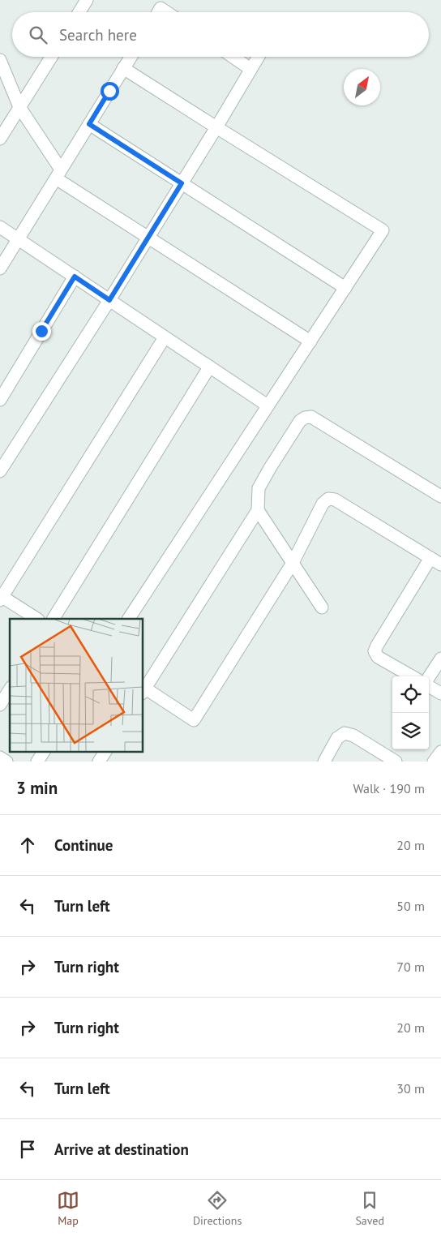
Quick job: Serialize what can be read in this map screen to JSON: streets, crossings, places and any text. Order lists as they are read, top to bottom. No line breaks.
{"north":"top right","page":{"search":"Search here","heading":["3 min","Walk · 190 m"],"list":[["Continue","20 m"],["Turn left","50 m"],["Turn right","70 m"],["Turn right","20 m"],["Turn left","30 m"],"Arrive at destination"],"nav":["Map","Directions","Saved"]}}
